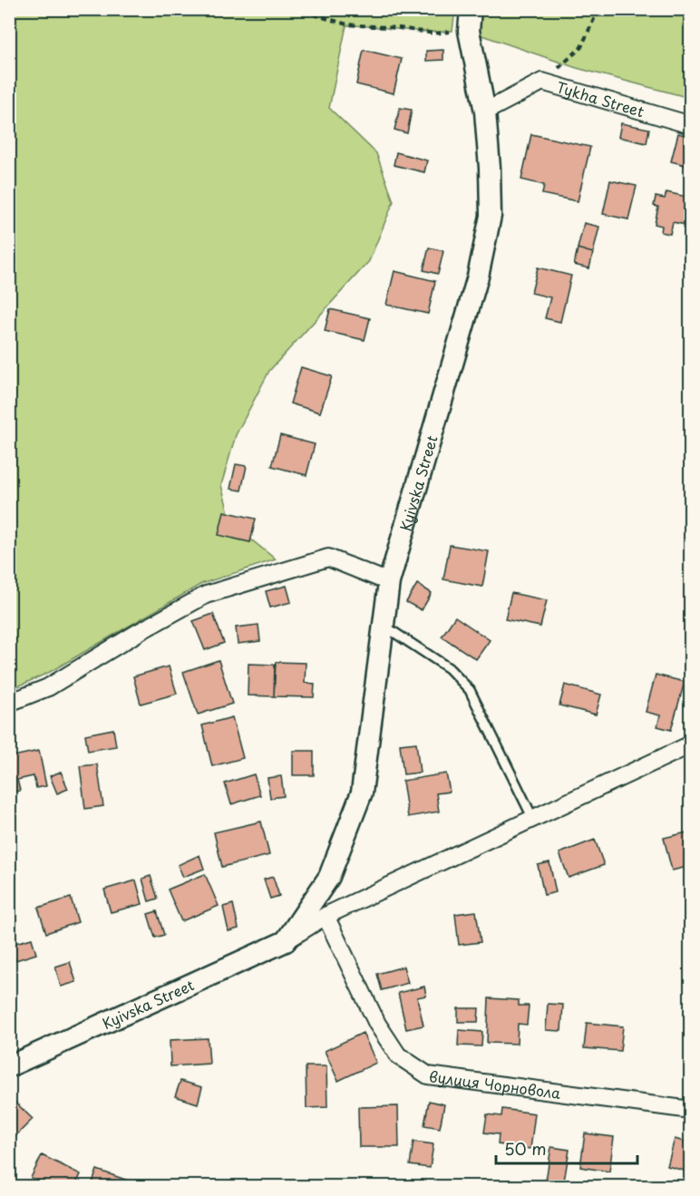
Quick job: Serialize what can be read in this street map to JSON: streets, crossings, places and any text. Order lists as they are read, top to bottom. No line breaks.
{"streets":{"street":["Tykha Street","Kyivska Street","вулиця Чорновола"]},"crossings":[["Tykha Street","Kyivska Street"],["Kyivska Street","вулиця Чорновола"]],"scale_bar":"50 m"}
